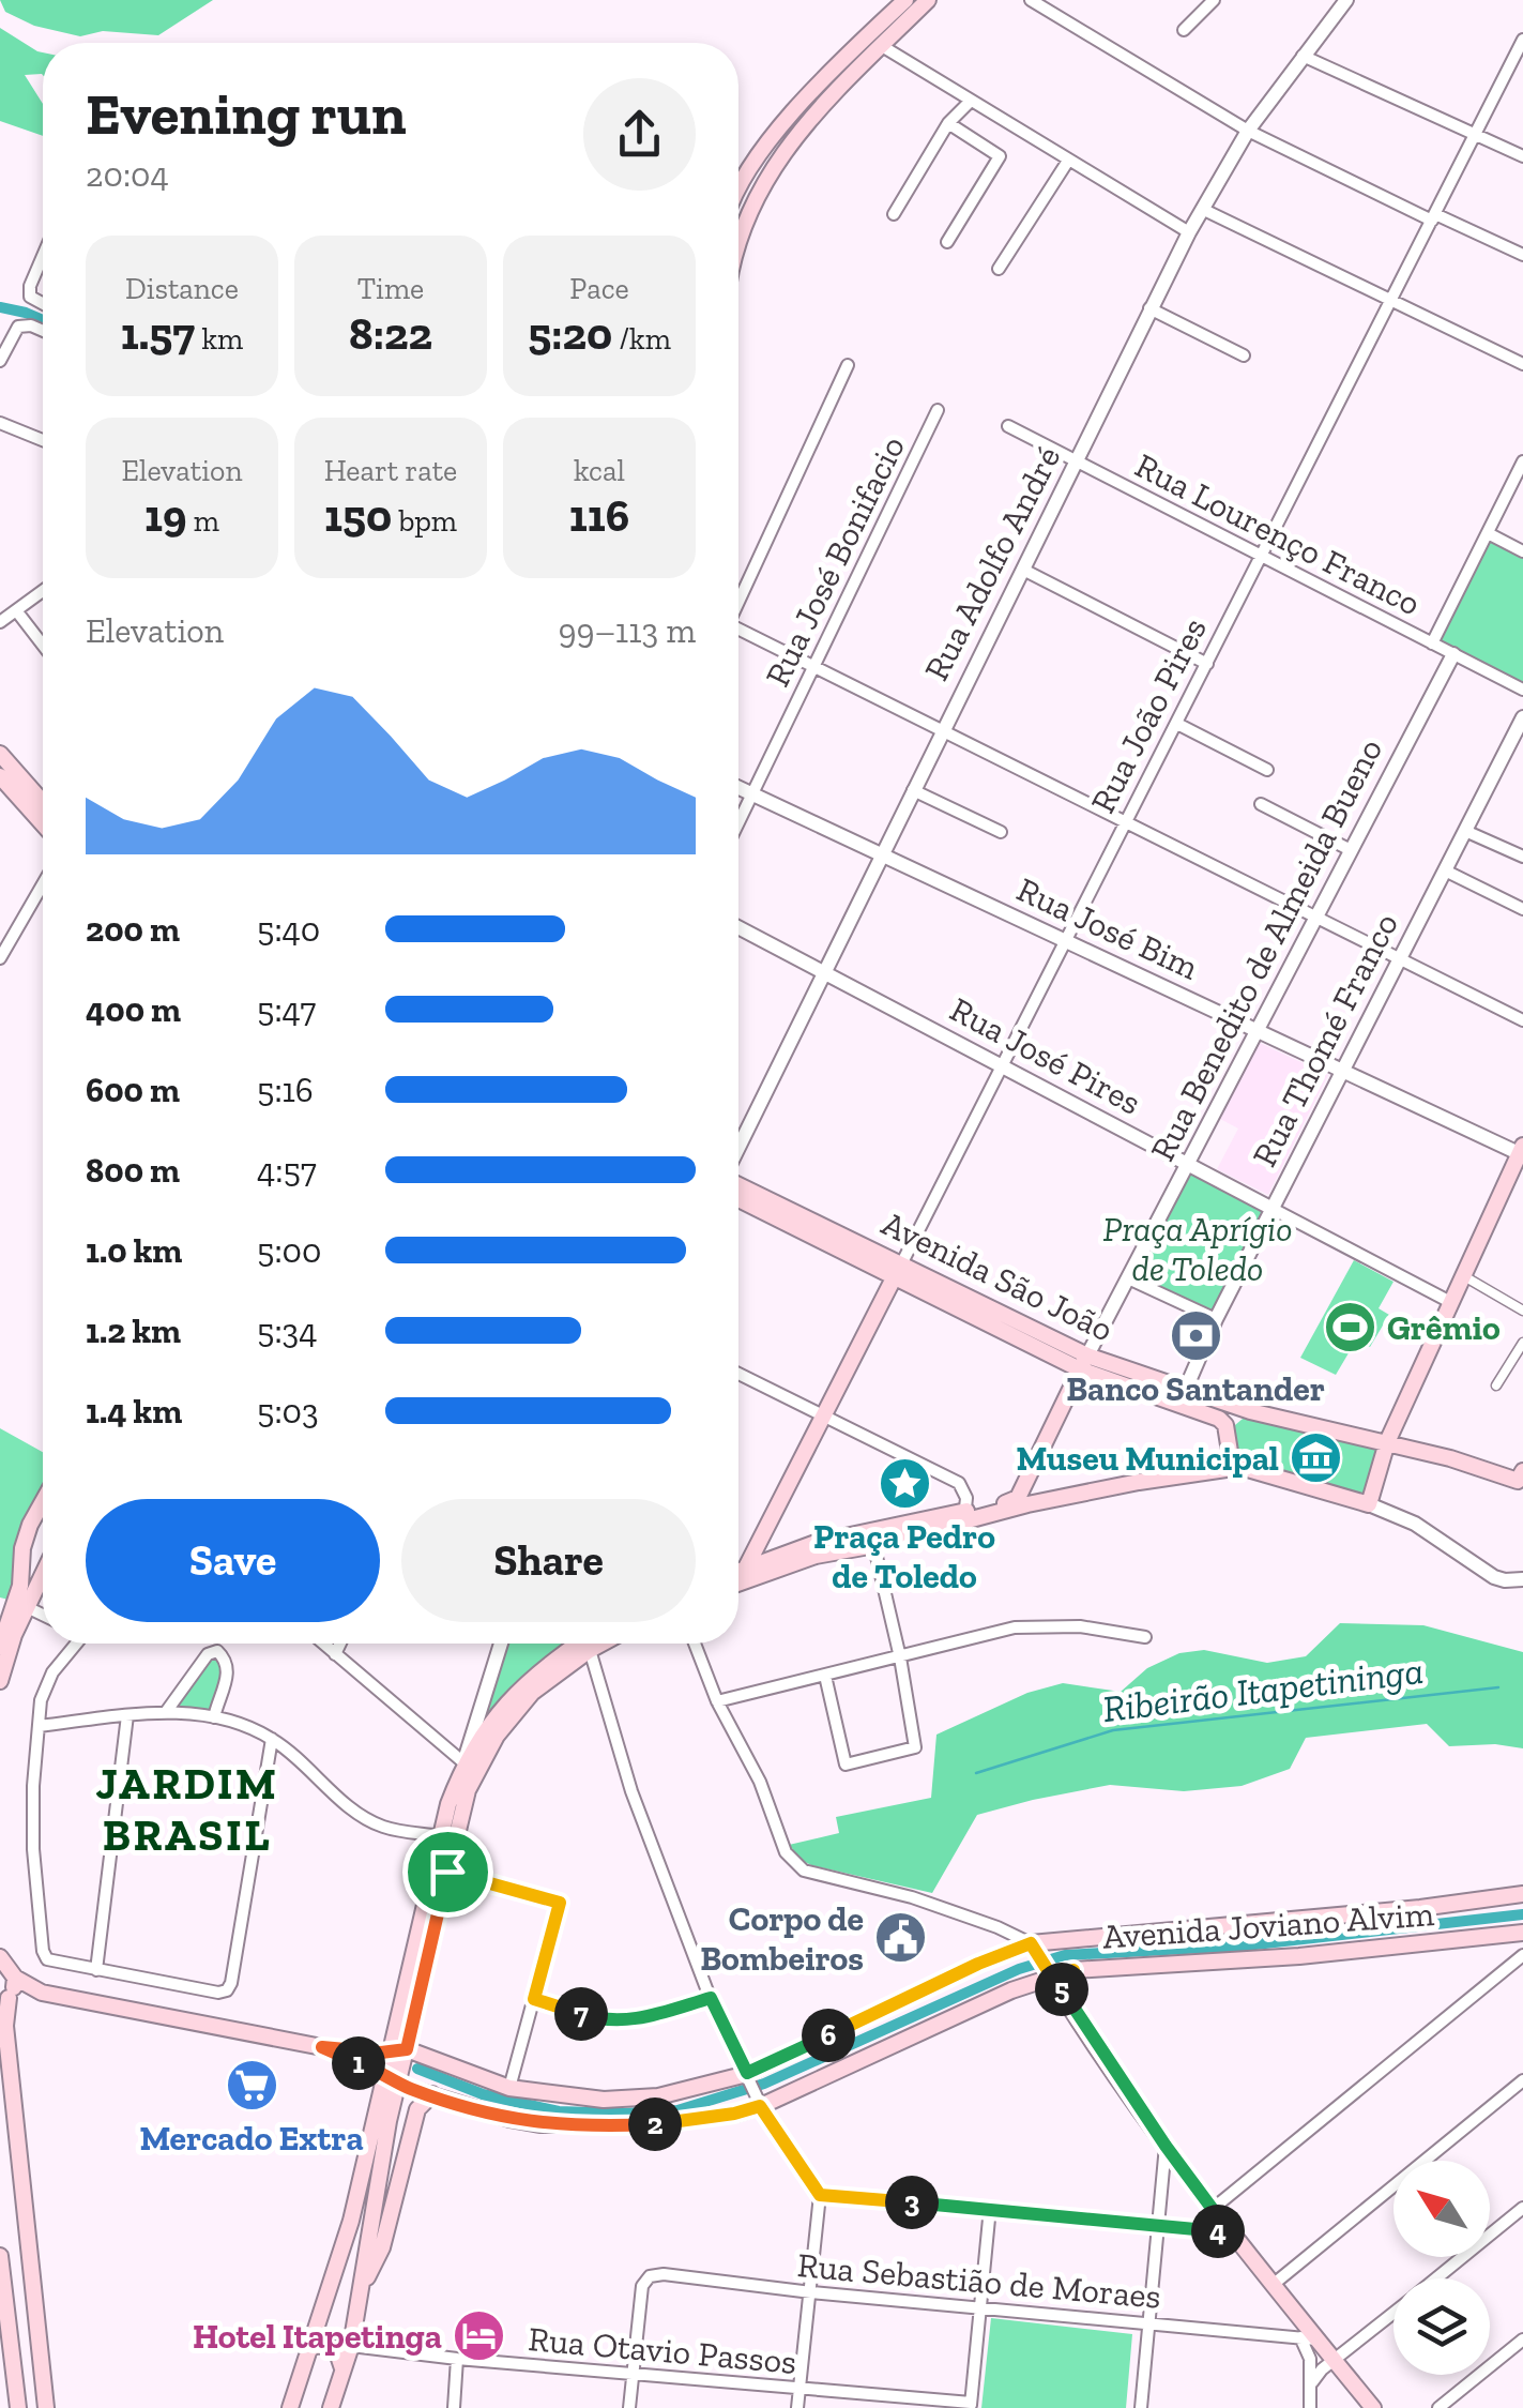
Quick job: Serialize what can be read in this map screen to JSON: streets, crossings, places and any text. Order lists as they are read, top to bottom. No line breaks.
{"streets":{"main road":["Rua João Pires","Rua Benedito de Almeida Bueno","Avenida São João","Avenida Joviano Alvim"],"street":["Rua Lourenço Franco","Rua José Bonifacio","Rua Adolfo André","Rua José Bim","Rua Thomé Franco","Rua José Pires","Rua Sebastião de Moraes","Rua Otavio Passos"]},"crossings":[["Rua Lourenço Franco","Rua Adolfo André"],["Rua Lourenço Franco","Rua João Pires"],["Rua Lourenço Franco","Rua Benedito de Almeida Bueno"],["Rua José Bonifacio","Rua José Bim"],["Rua Adolfo André","Rua José Bim"],["Rua Adolfo André","Rua José Pires"],["Rua João Pires","Rua José Bim"],["Rua João Pires","Rua José Pires"],["Rua João Pires","Avenida São João"],["Rua José Bim","Rua Benedito de Almeida Bueno"],["Rua José Bim","Rua Thomé Franco"],["Rua Benedito de Almeida Bueno","Rua José Pires"],["Rua Benedito de Almeida Bueno","Avenida São João"],["Rua Thomé Franco","Rua José Pires"],["Rua Thomé Franco","Avenida São João"],["Rua Sebastião de Moraes","Rua Otavio Passos"]],"districts":["JARDIM BRASIL"],"water":["Ribeirão Itapetininga"],"parks":["Praça Aprígio de Toledo"],"places":{"sports":["Grêmio"],"bank":["Banco Santander"],"museum":["Museu Municipal"],"place":["Praça Pedro de Toledo"],"public building":["Corpo de Bombeiros"],"supermarket":["Mercado Extra"],"hotel":["Hotel Itapetinga"]},"north":"top left","page":{"heading":["Evening run","20:04"],"stats":[["Distance","1.57 km"],["Time","8:22"],["Pace","5:20 /km"],["Elevation","19 m"],["Heart rate","150 bpm"],["kcal","116"]],"chart":["Elevation","99–113 m"],"list":[{"name":"200 m","note":"5:40"},{"name":"400 m","note":"5:47"},{"name":"600 m","note":"5:16"},{"name":"800 m","note":"4:57"},{"name":"1.0 km","note":"5:00"},{"name":"1.2 km","note":"5:34"},{"name":"1.4 km","note":"5:03"}],"buttons":["Save","Share"],"pins":["5","7","6","1","2","3","4"]}}
